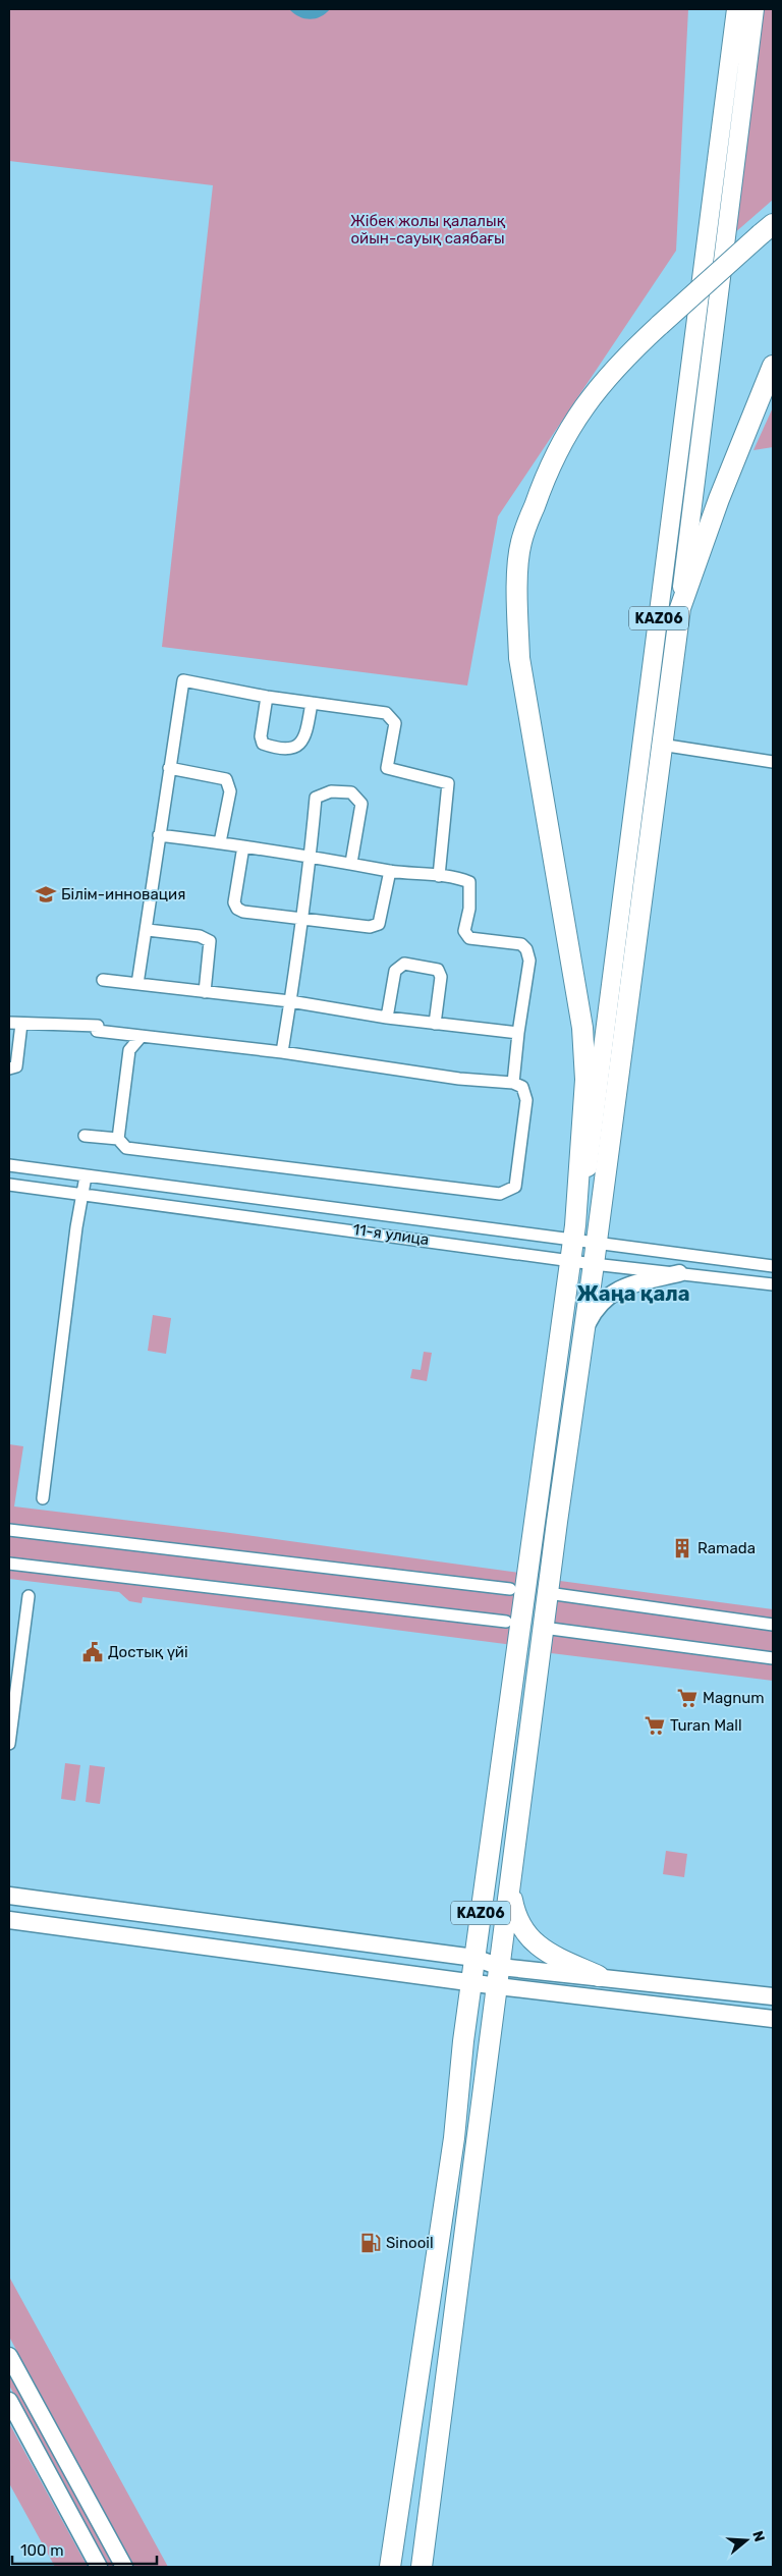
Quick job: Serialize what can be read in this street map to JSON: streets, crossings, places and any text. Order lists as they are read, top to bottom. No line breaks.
{"streets":{"highway":["KАZ06"],"street":["11-я улица"]},"crossings":[["KАZ06","11-я улица"]],"districts":["Жаңа қала"],"parks":["Жібек жолы қалалық ойын-сауық саябағы"],"places":{"school or university":["Білім-инновация"],"building":["Ramada"],"public building":["Достық үйі"],"supermarket":["Magnum","Turan Mall"],"fuel station":["Sinooil"]},"scale_bar":"100 m","north":"right"}
